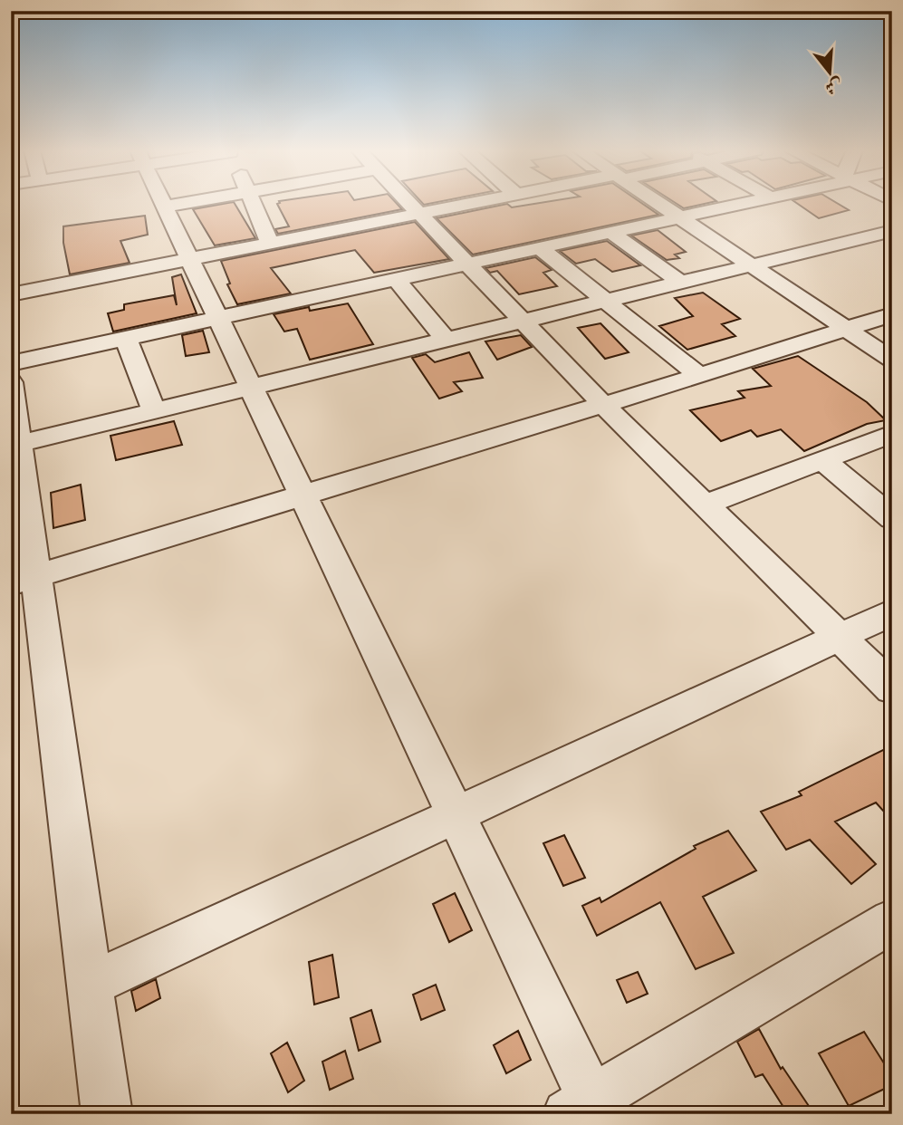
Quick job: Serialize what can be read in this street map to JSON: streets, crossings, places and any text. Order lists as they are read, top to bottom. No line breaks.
{"north":"bottom"}
